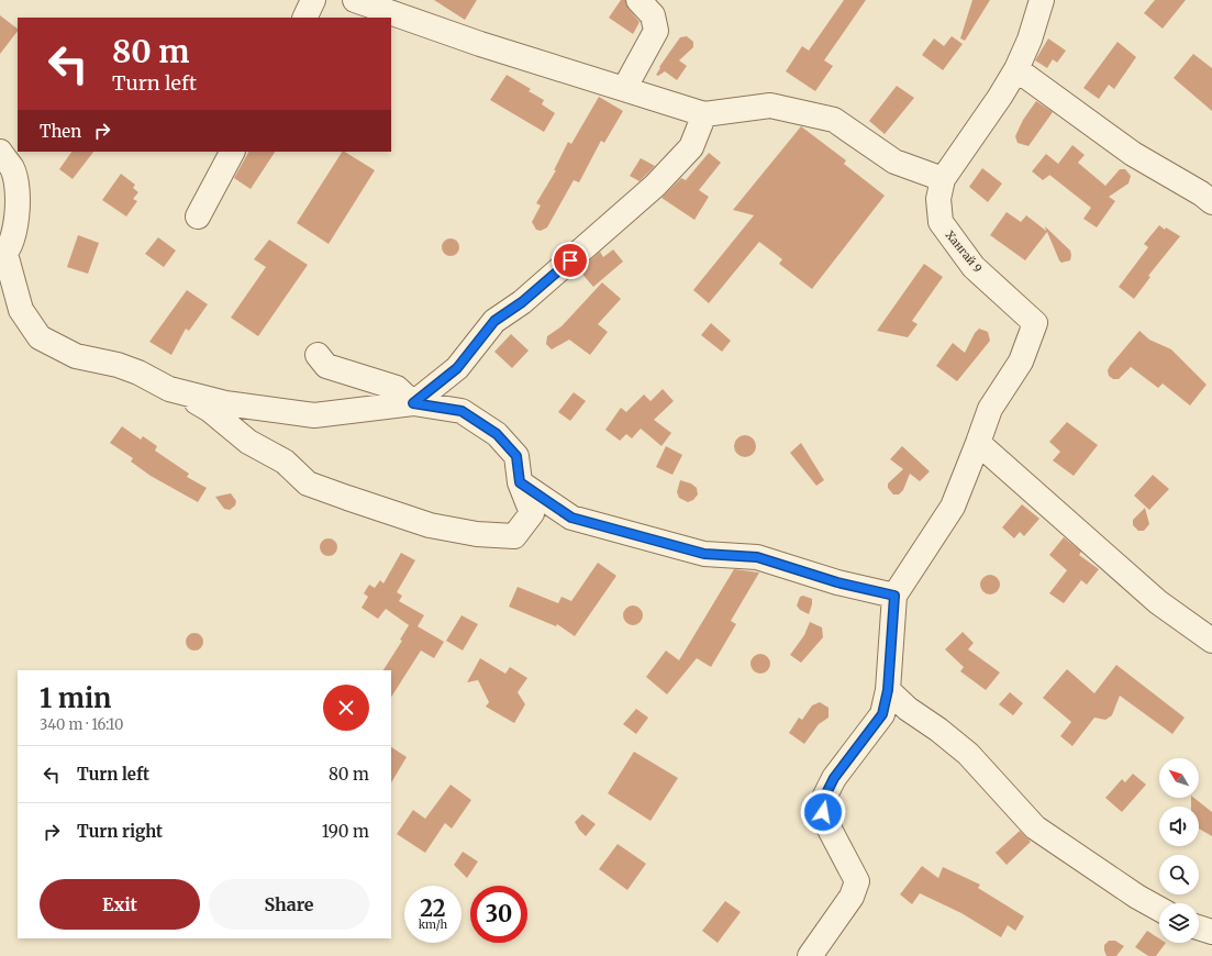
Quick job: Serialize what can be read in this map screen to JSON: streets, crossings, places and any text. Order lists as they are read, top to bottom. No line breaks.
{"streets":{"street":["Хангай 9"]},"north":"top left","page":{"turn":["80 m","Turn left"],"then":"Then","heading":["1 min","340 m · 16:10"],"list":[{"name":"Turn left","value":"80 m"},{"name":"Turn right","value":"190 m"}],"buttons":["Exit","Share"],"speed":"22 km/h","limit":"30"}}
